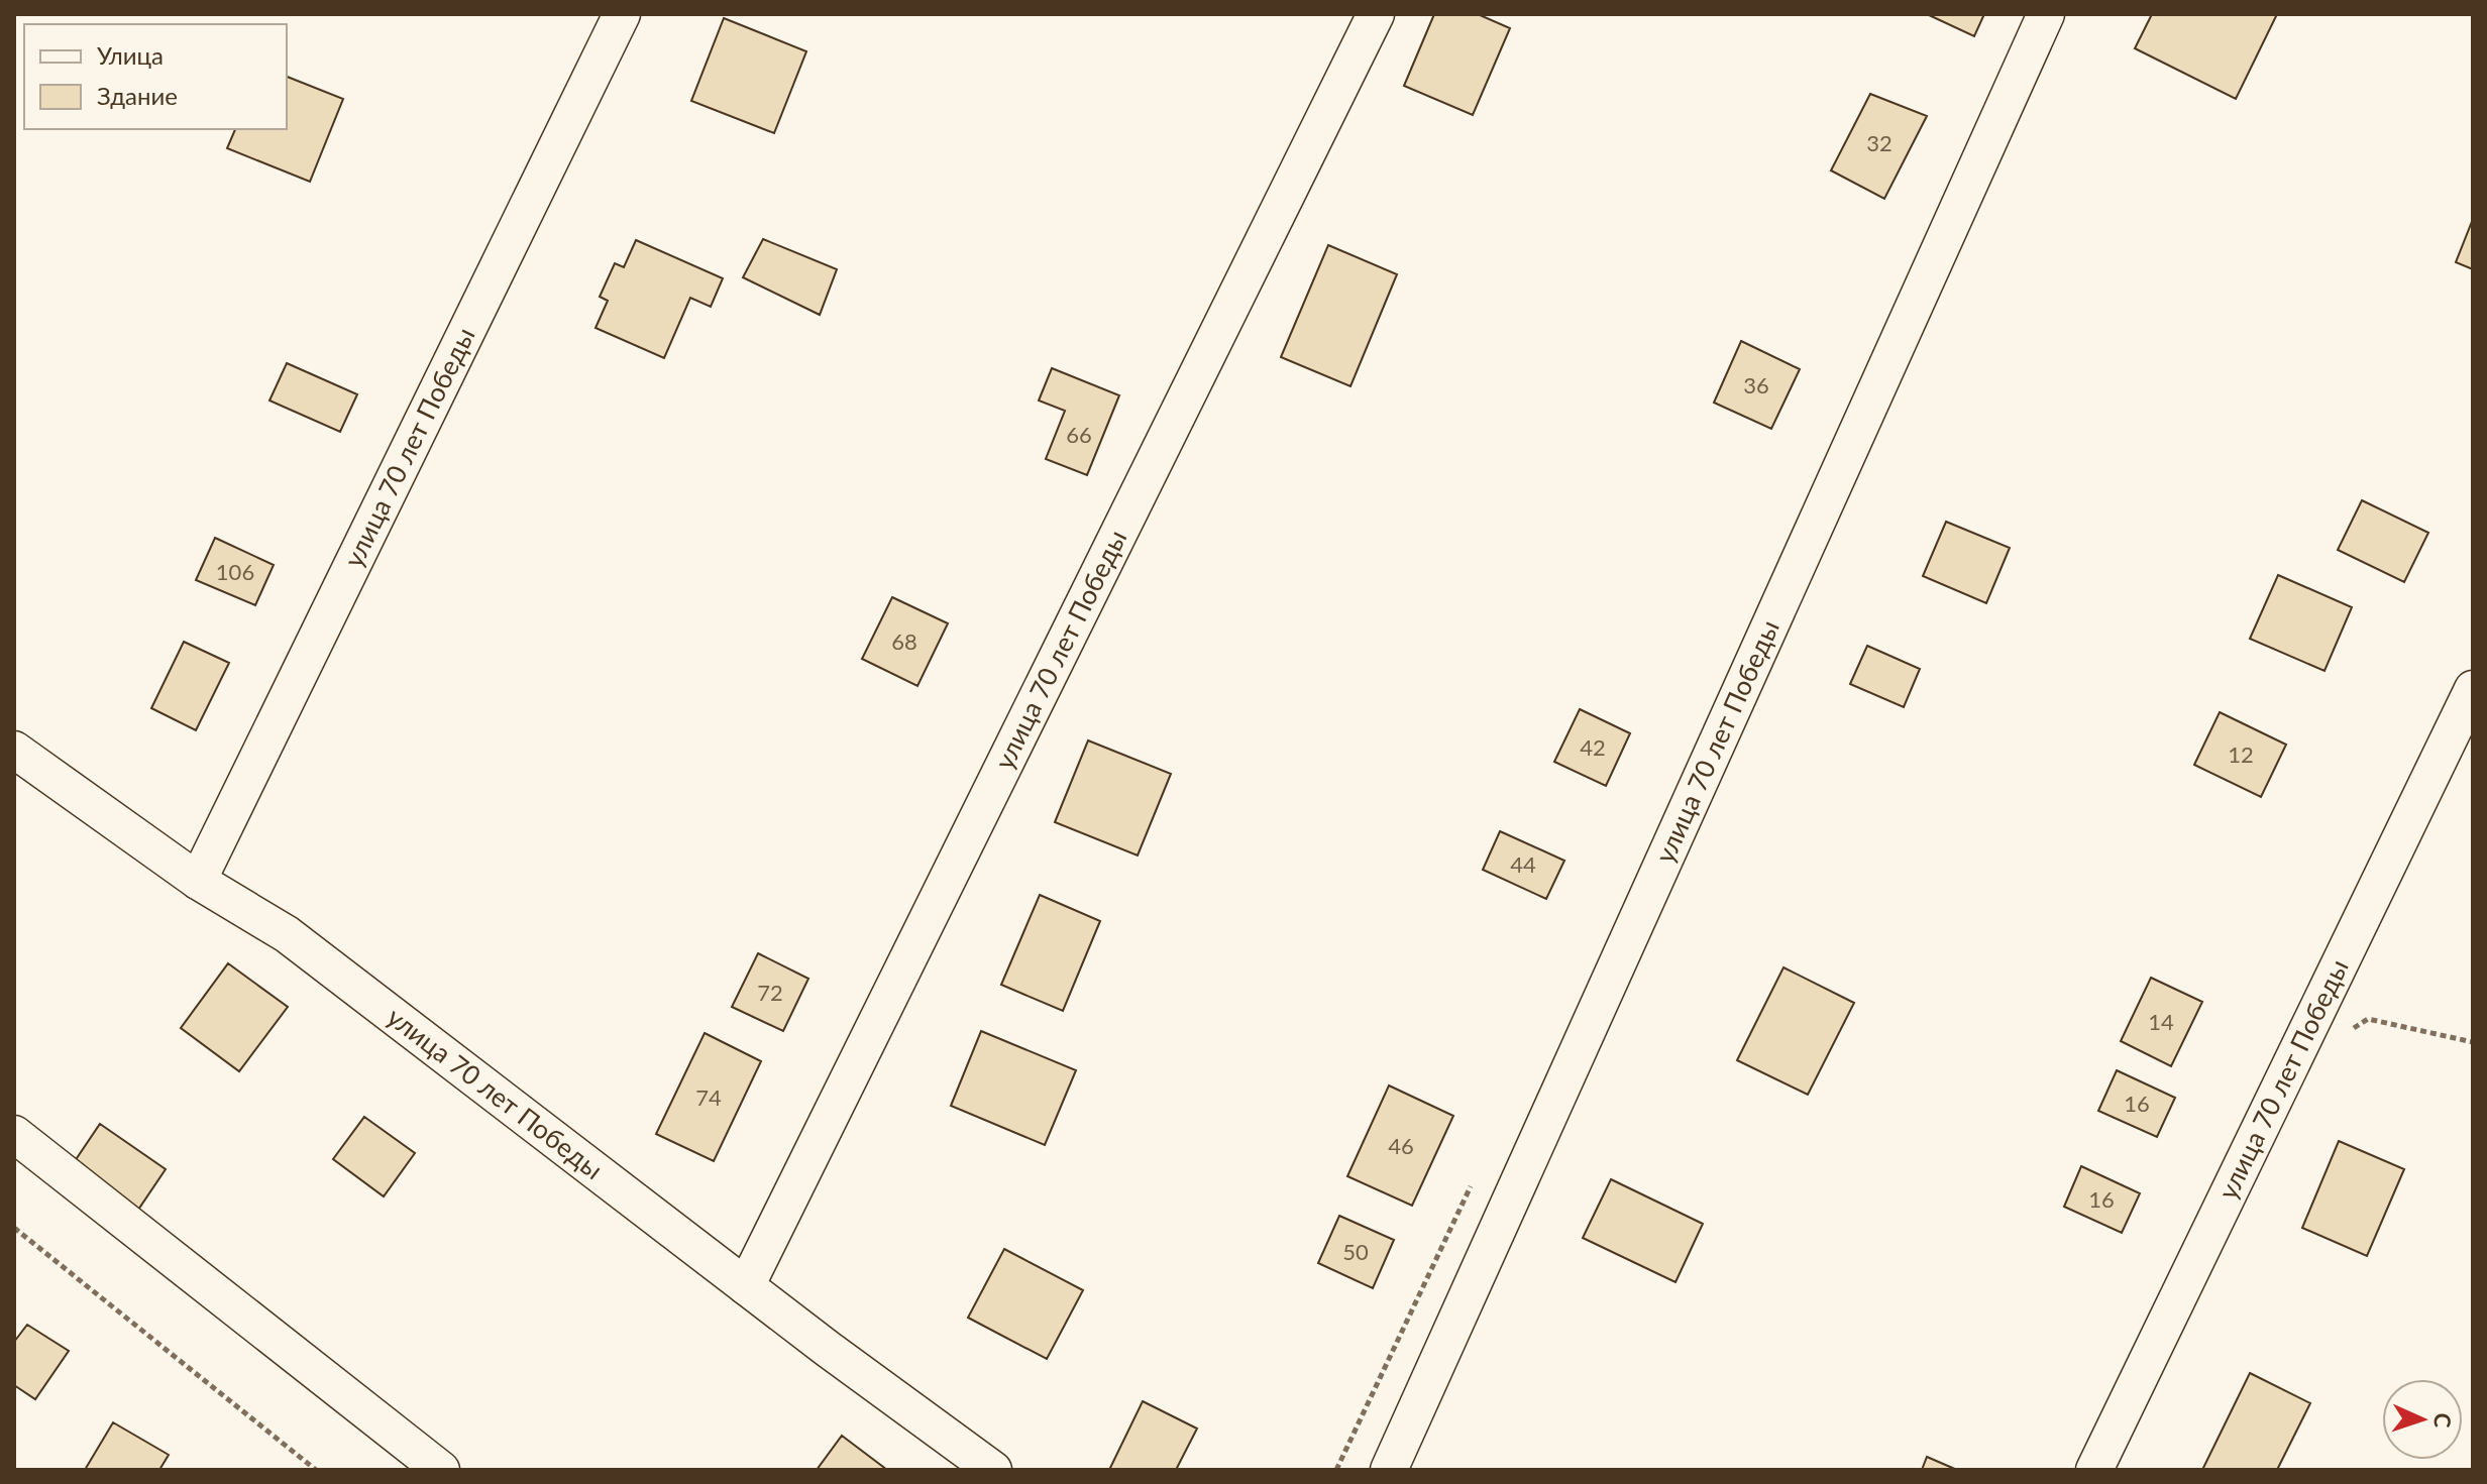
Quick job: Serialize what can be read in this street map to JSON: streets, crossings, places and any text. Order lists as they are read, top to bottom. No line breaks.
{"streets":{"street":["улица 70 лет Победы"]},"house_numbers":["32","36","66","106","68","42","12","44","72","14","74","16","46","16","50"],"legend":["Улица","Здание"],"north":"right"}
